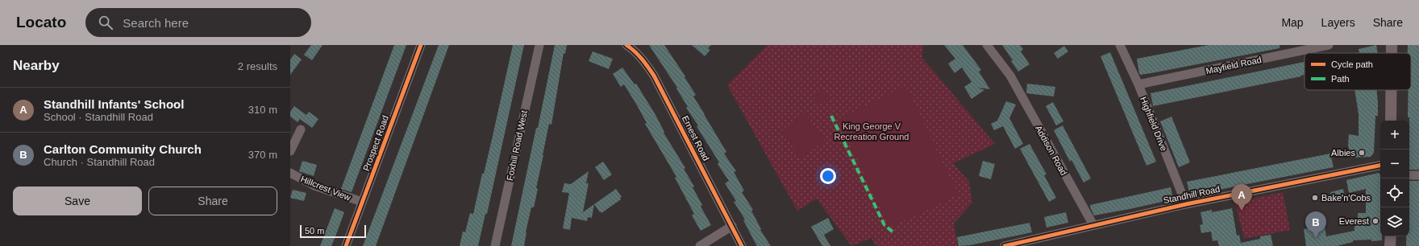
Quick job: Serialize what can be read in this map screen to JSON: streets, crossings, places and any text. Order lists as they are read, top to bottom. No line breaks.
{"streets":{"street":["Mayfield Road","Highfield Drive","Ernest Road","Prospect Road","Foxhill Road West","Addison Road","Hillcrest View","Standhill Road"]},"crossings":[["Mayfield Road","Highfield Drive"],["Highfield Drive","Standhill Road"],["Prospect Road","Hillcrest View"],["Addison Road","Standhill Road"]],"parks":["King George V Recreation Ground"],"places":["Albies","Bake'n'Cobs","Everest"],"legend":["Cycle path","Path"],"scale_bar":"50 m","page":{"header":"Locato","search":"Search here","nav":["Map","Layers","Share"],"heading":["Nearby","2 results"],"list":[{"mark":"A","name":"Standhill Infants' School","note":"School · Standhill Road","value":"310 m"},{"mark":"B","name":"Carlton Community Church","note":"Church · Standhill Road","value":"370 m"}],"map_buttons":["+","−"],"buttons":["Save","Share"],"pins":["A","B"],"scale":"50 m"}}
